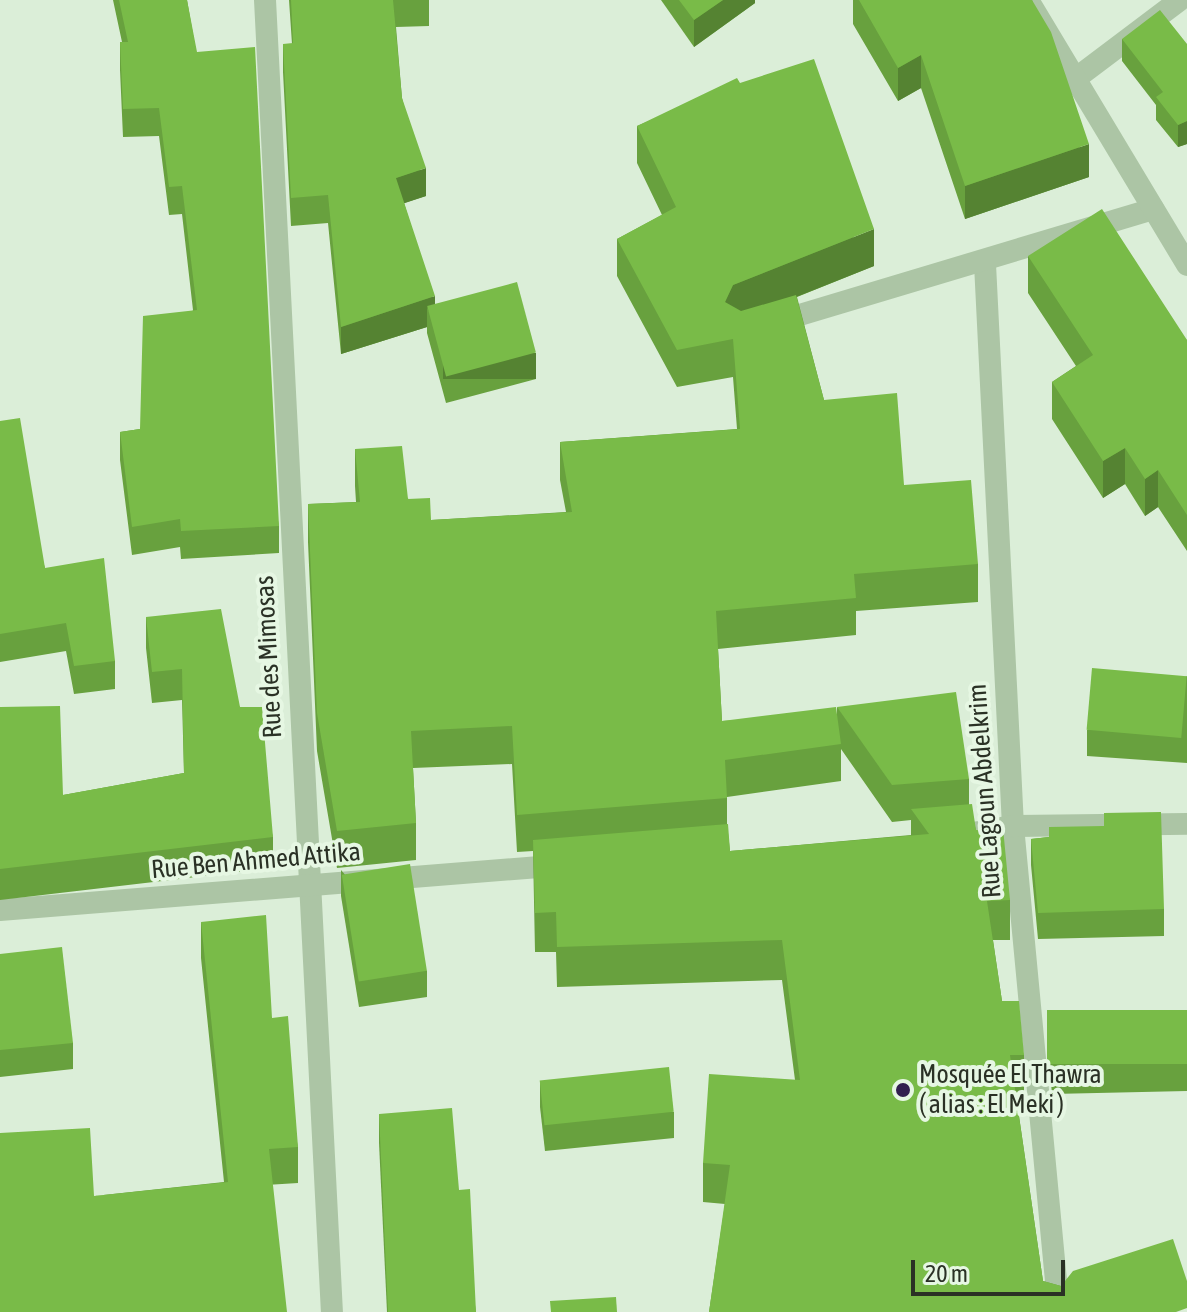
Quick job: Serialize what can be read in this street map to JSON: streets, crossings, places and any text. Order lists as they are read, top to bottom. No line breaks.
{"streets":{"street":["Rue des Mimosas","Rue Lagoun Abdelkrim","Rue Ben Ahmed Attika"]},"crossings":[["Rue des Mimosas","Rue Ben Ahmed Attika"]],"places":["Mosquée El Thawra ( alias : El Meki )"],"scale_bar":"20 m"}
